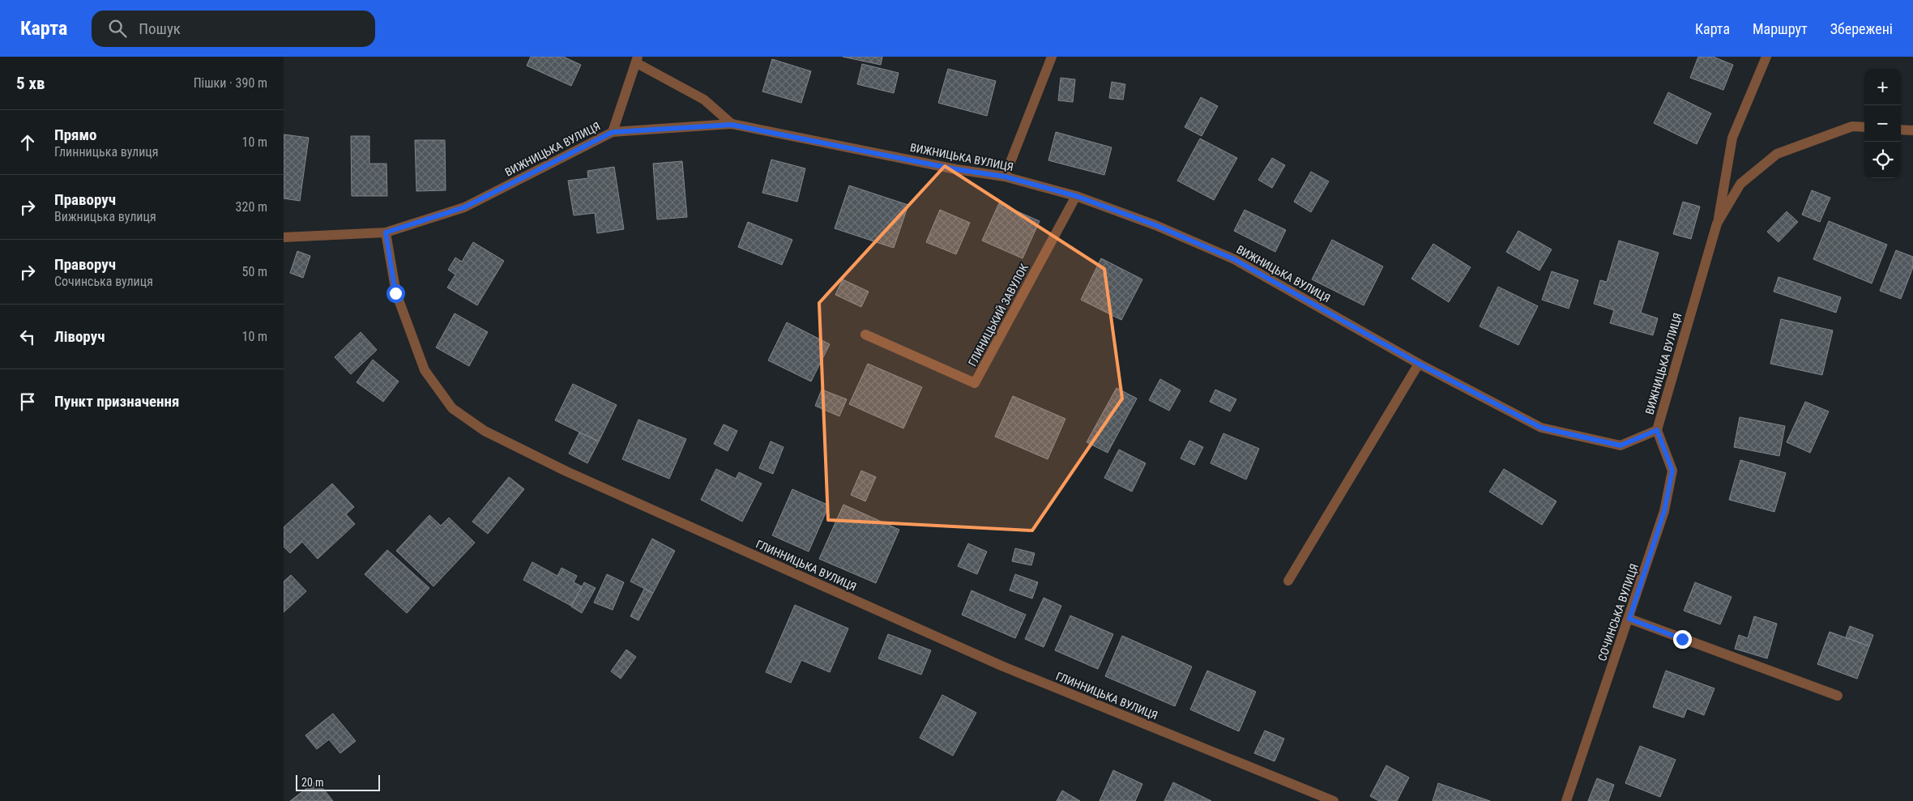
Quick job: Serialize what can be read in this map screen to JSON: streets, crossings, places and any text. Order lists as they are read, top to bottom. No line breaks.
{"streets":{"street":["ВИЖНИЦЬКА ВУЛИЦЯ","ГЛИНИЦЬКИЙ ЗАВУЛОК","ГЛИННИЦЬКА ВУЛИЦЯ","СОЧИНСЬКА ВУЛИЦЯ"]},"crossings":[["ВИЖНИЦЬКА ВУЛИЦЯ","ГЛИНИЦЬКИЙ ЗАВУЛОК"],["ВИЖНИЦЬКА ВУЛИЦЯ","ГЛИННИЦЬКА ВУЛИЦЯ"],["ВИЖНИЦЬКА ВУЛИЦЯ","СОЧИНСЬКА ВУЛИЦЯ"]],"scale_bar":"20 m","page":{"header":"Карта","search":"Пошук","nav":["Карта","Маршрут","Збережені"],"heading":["5 хв","Пішки · 390 m"],"map_buttons":["+","−"],"list":[["Прямо","Глинницька вулиця","10 m"],["Праворуч","Вижницька вулиця","320 m"],["Праворуч","Сочинська вулиця","50 m"],["Ліворуч","10 m"],"Пункт призначення"],"scale":"20 m"}}
